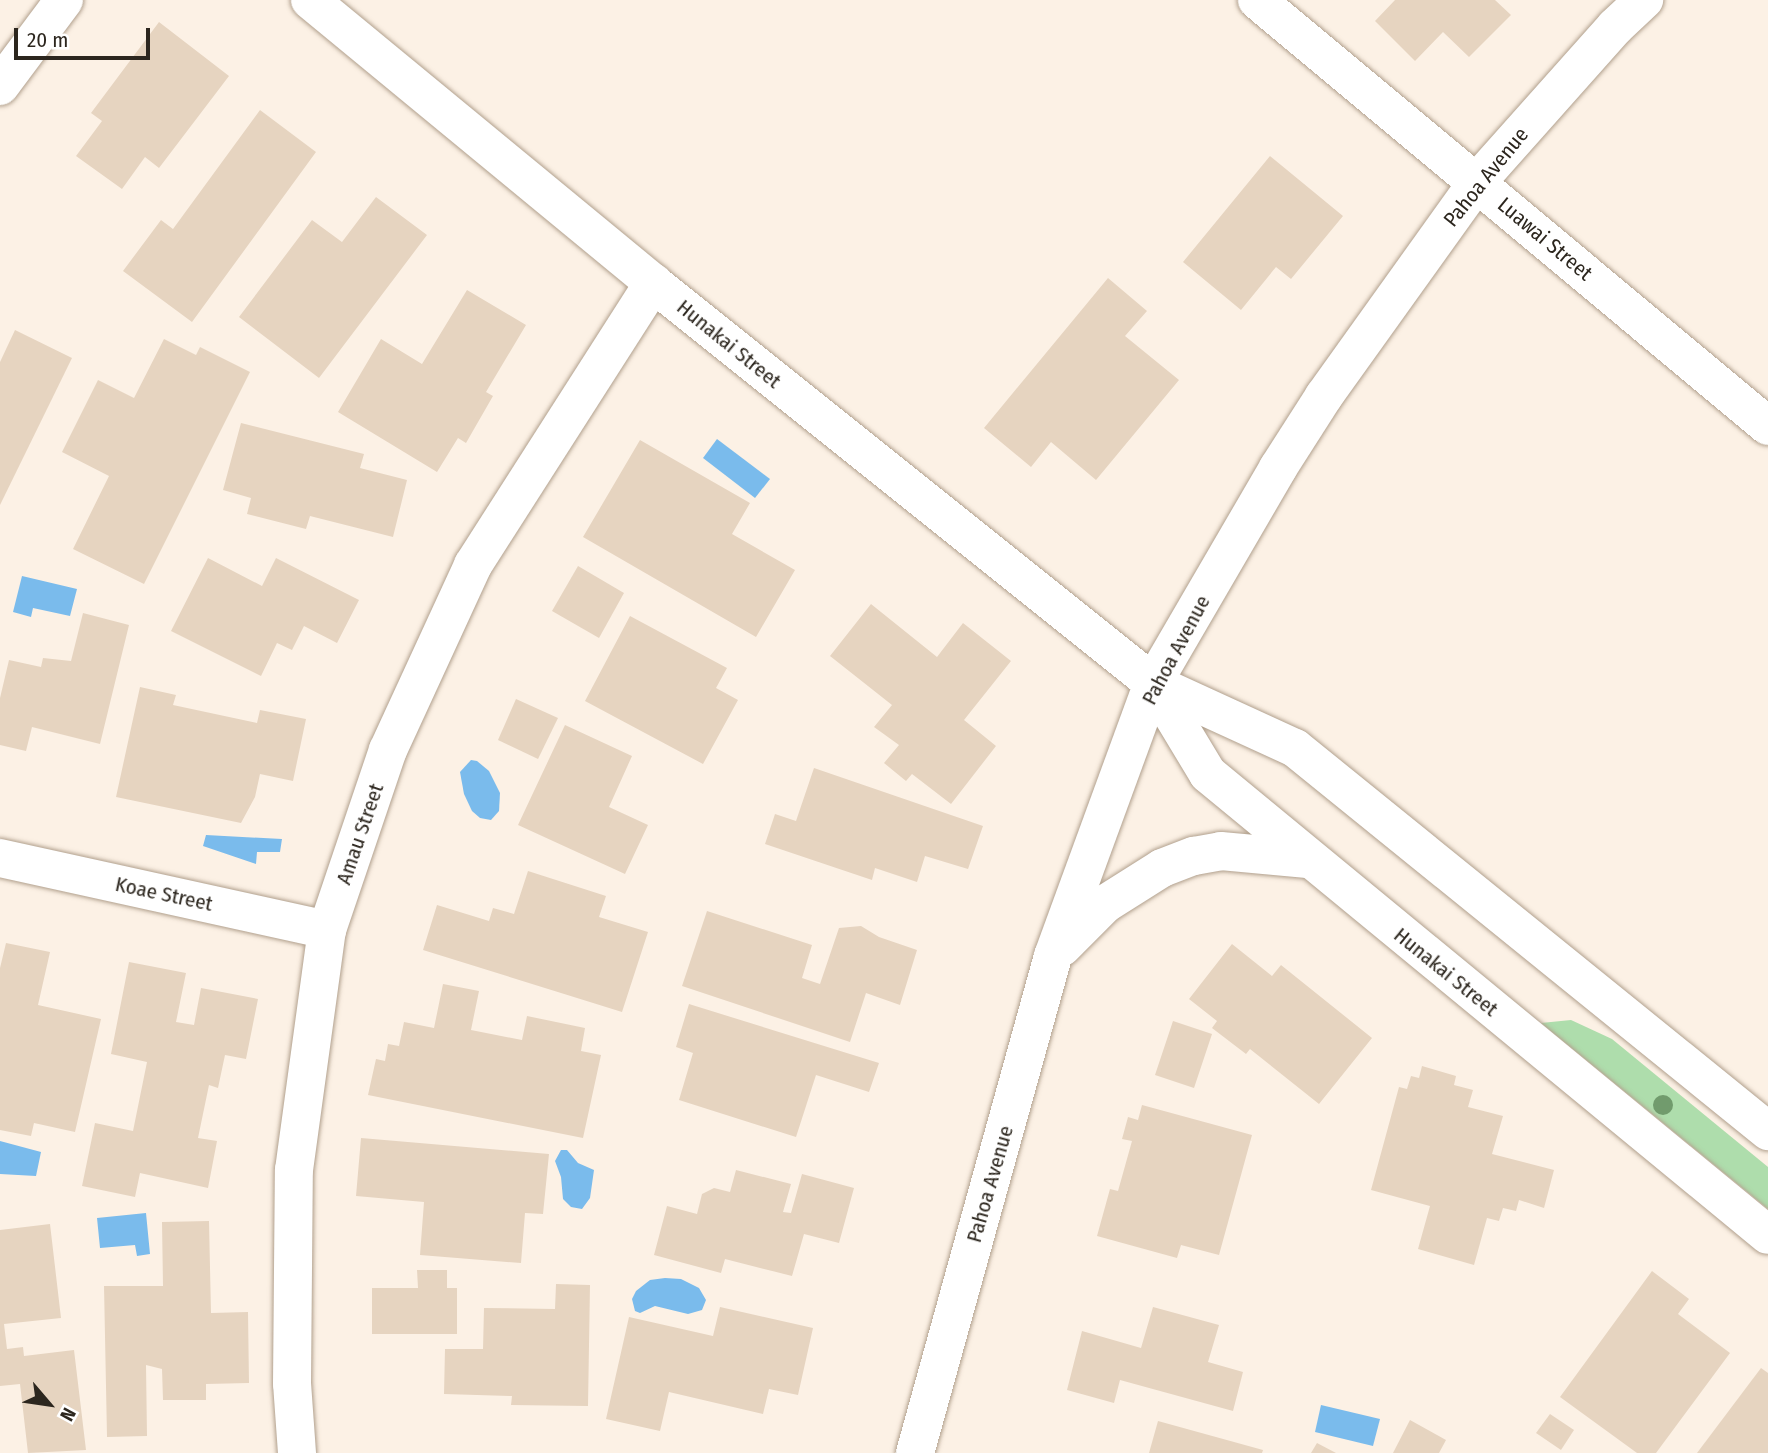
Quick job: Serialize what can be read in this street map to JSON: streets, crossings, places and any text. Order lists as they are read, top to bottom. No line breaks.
{"streets":{"street":["Pahoa Avenue","Luawai Street","Hunakai Street","Amau Street","Koae Street"]},"crossings":[["Pahoa Avenue","Luawai Street"],["Pahoa Avenue","Hunakai Street"],["Hunakai Street","Amau Street"],["Amau Street","Koae Street"]],"scale_bar":"20 m","north":"bottom right"}
